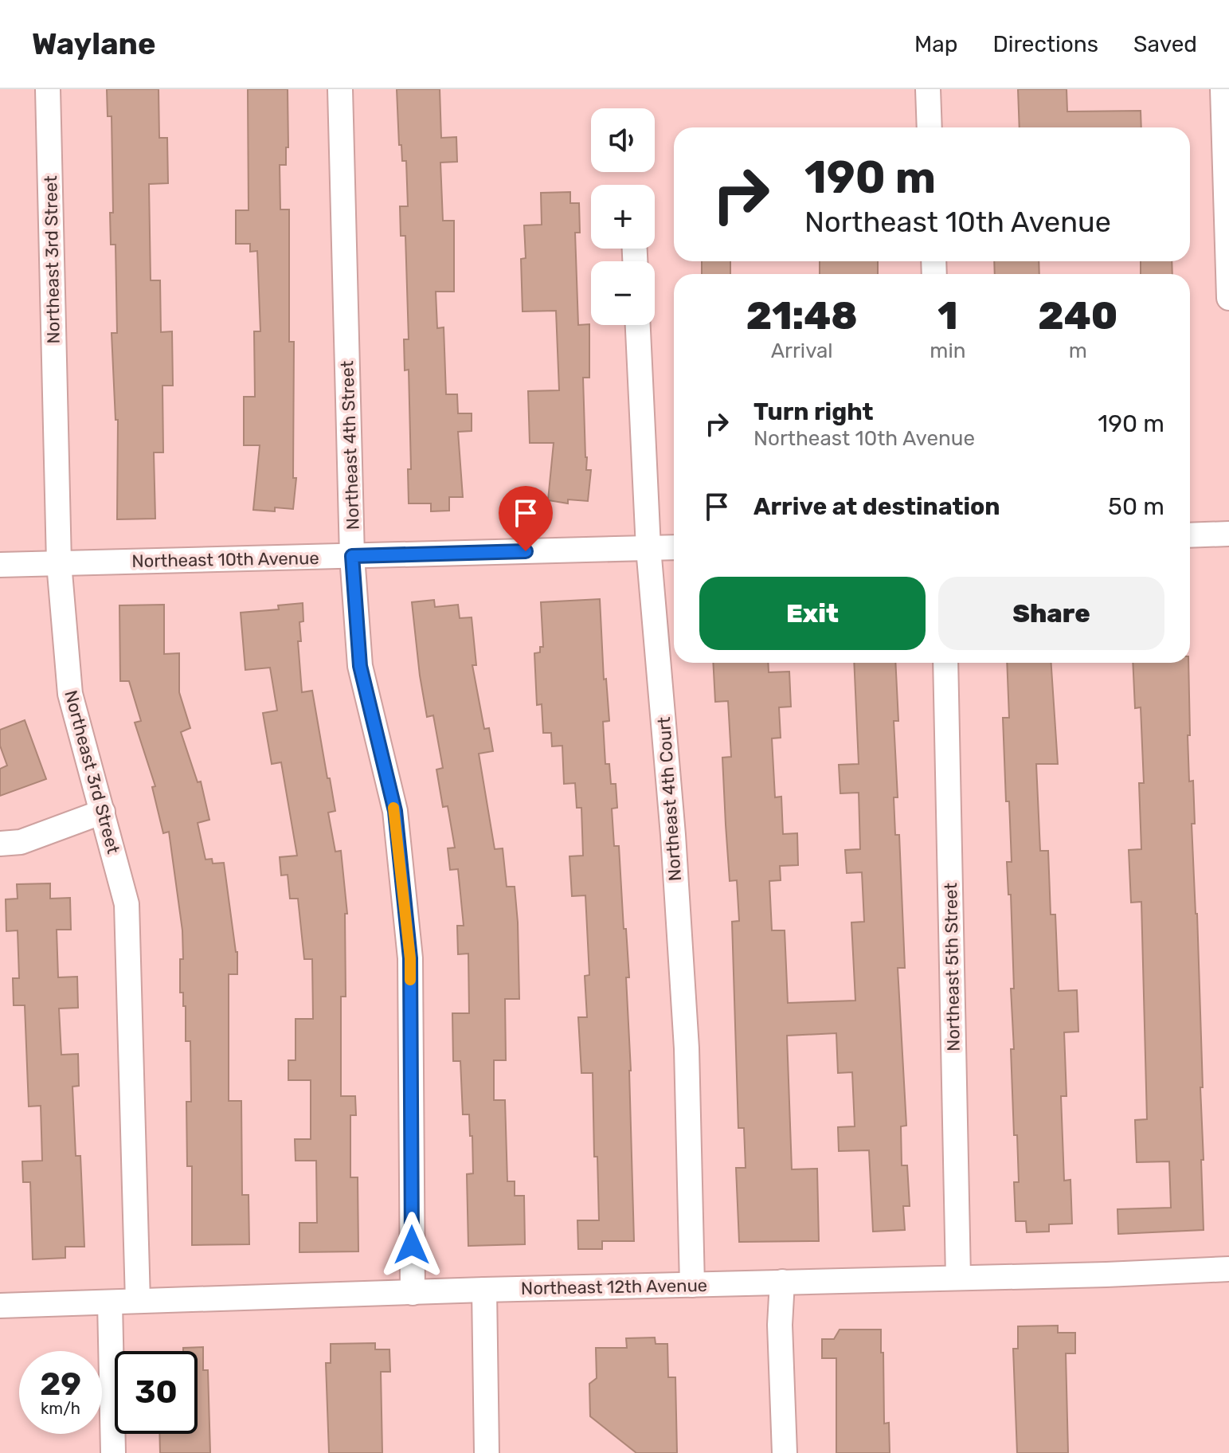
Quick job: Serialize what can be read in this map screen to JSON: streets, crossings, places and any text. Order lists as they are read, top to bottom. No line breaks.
{"streets":{"street":["Northeast 3rd Street","Northeast 4th Street","Northeast 10th Avenue","Northeast 4th Court","Northeast 5th Street","Northeast 12th Avenue"]},"crossings":[["Northeast 3rd Street","Northeast 10th Avenue"],["Northeast 3rd Street","Northeast 12th Avenue"],["Northeast 4th Street","Northeast 10th Avenue"],["Northeast 4th Street","Northeast 12th Avenue"],["Northeast 10th Avenue","Northeast 4th Court"],["Northeast 4th Court","Northeast 12th Avenue"],["Northeast 5th Street","Northeast 12th Avenue"]],"page":{"header":"Waylane","nav":["Map","Directions","Saved"],"map_buttons":["+","−"],"turn":["190 m","Northeast 10th Avenue"],"eta":["21:48","Arrival","1","min","240","m"],"list":[{"name":"Turn right","note":"Northeast 10th Avenue","value":"190 m"},{"name":"Arrive at destination","value":"50 m"}],"buttons":["Exit","Share"],"speed":"29 km/h","limit":"30"}}
